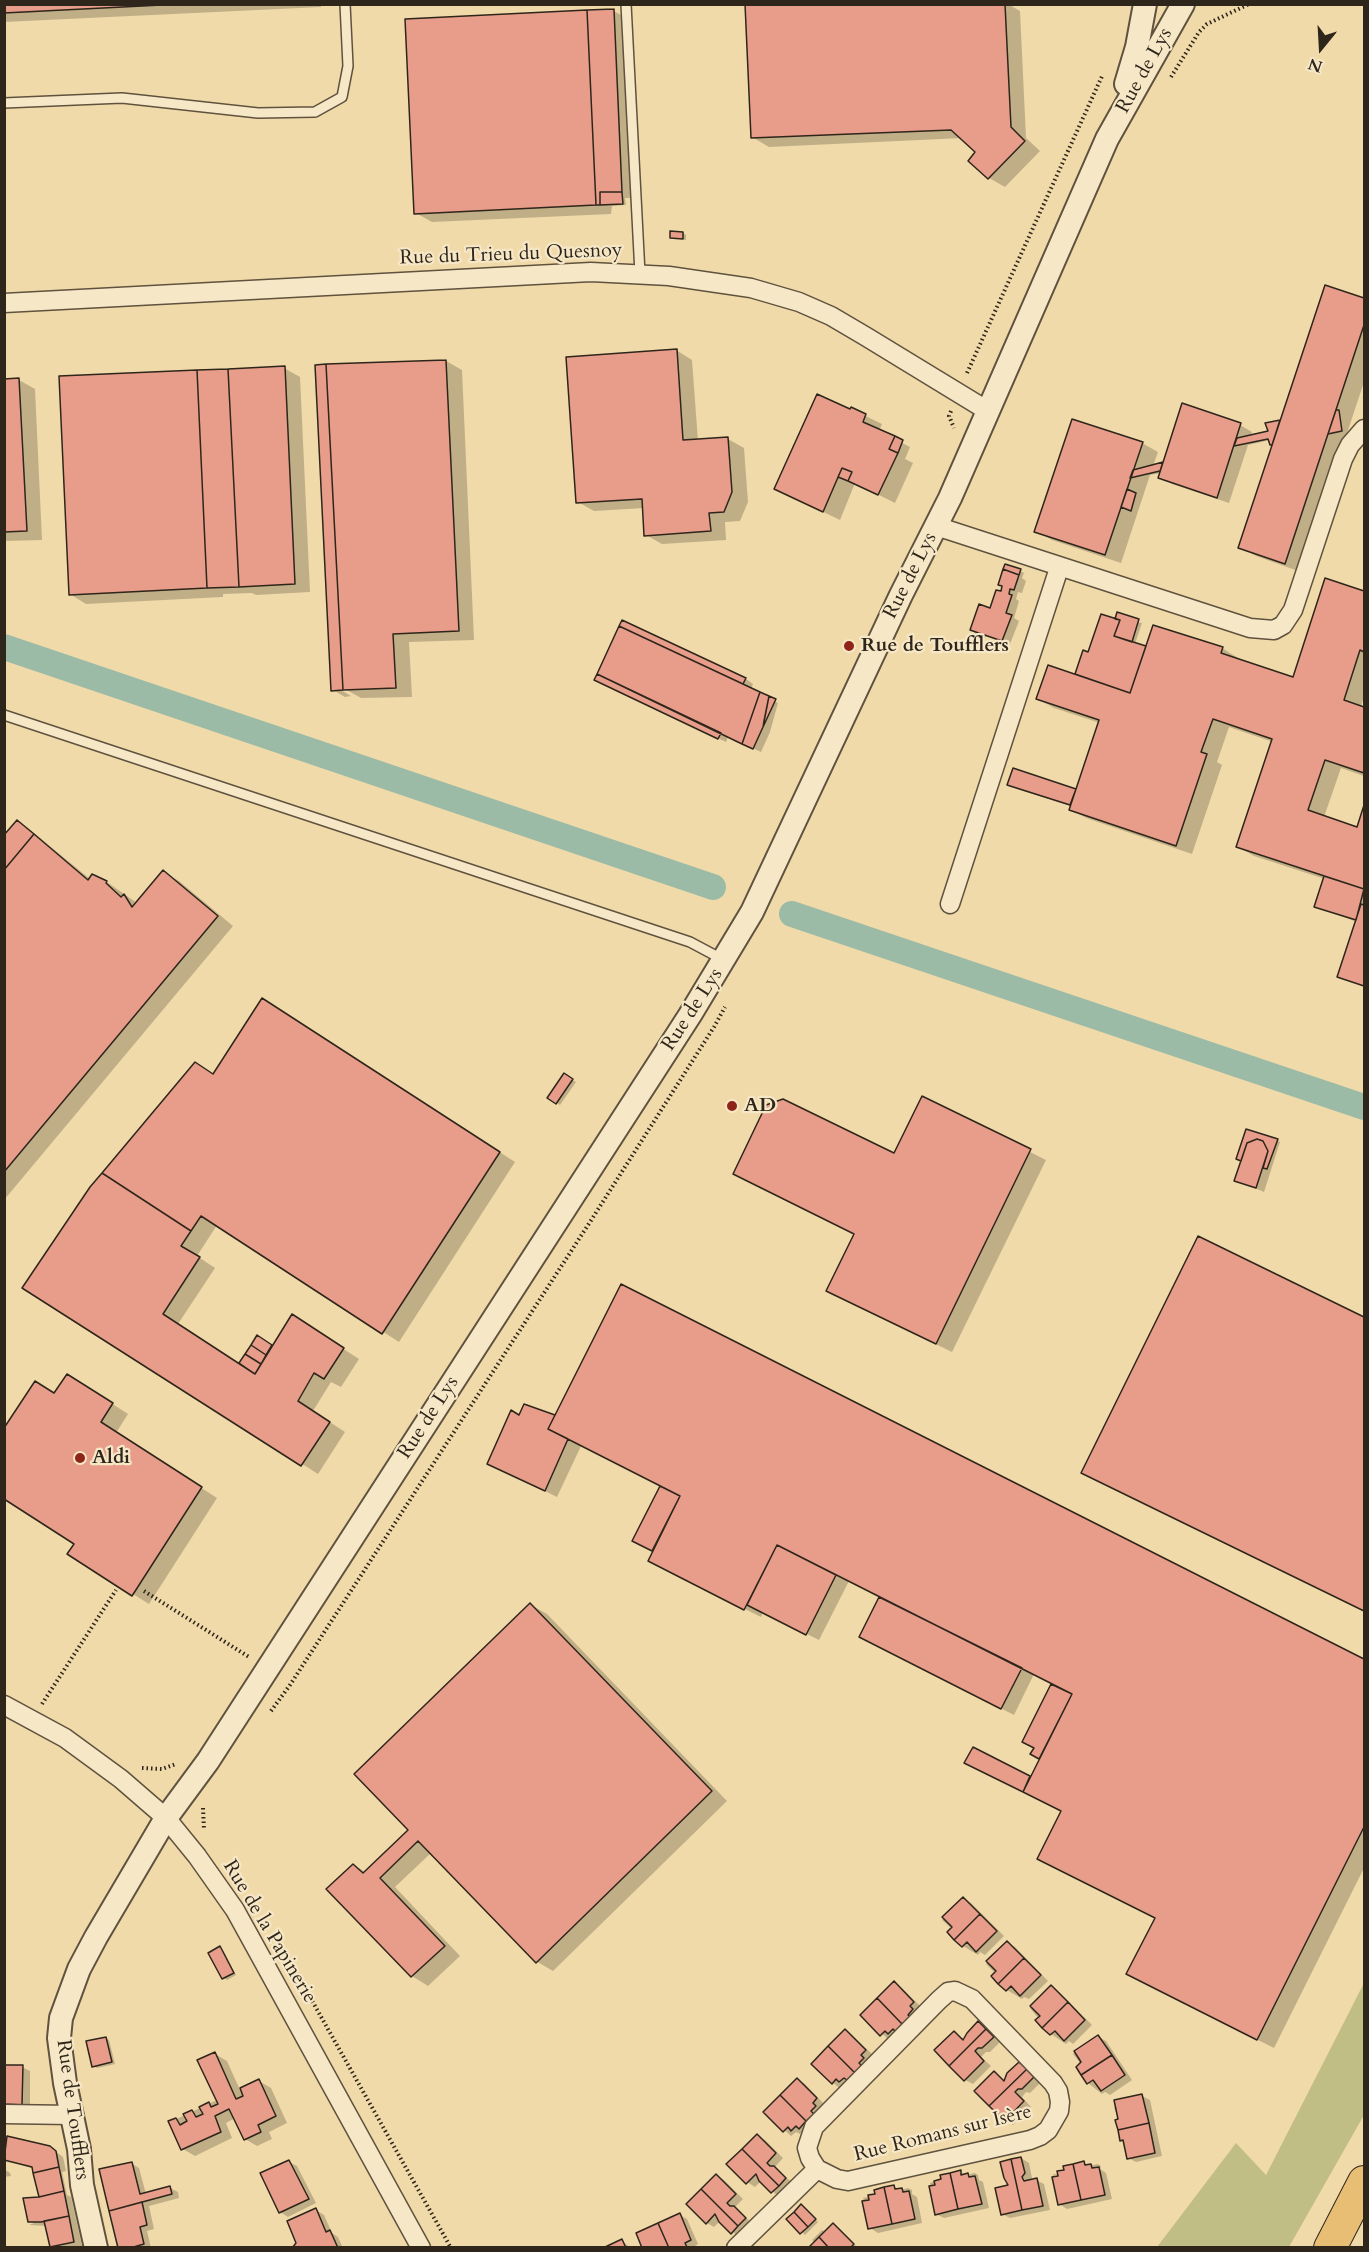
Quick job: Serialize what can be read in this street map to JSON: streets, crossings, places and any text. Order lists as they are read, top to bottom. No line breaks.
{"streets":{"street":["Rue de Lys","Rue du Trieu du Quesnoy","Rue de la Papinerie","Rue de Toufflers","Rue Romans sur Isère"]},"crossings":[["Rue de Lys","Rue du Trieu du Quesnoy"],["Rue de Lys","Rue de la Papinerie"],["Rue de Lys","Rue de Toufflers"],["Rue de la Papinerie","Rue de Toufflers"]],"places":["Rue de Toufflers","AD","Aldi"],"north":"bottom"}
